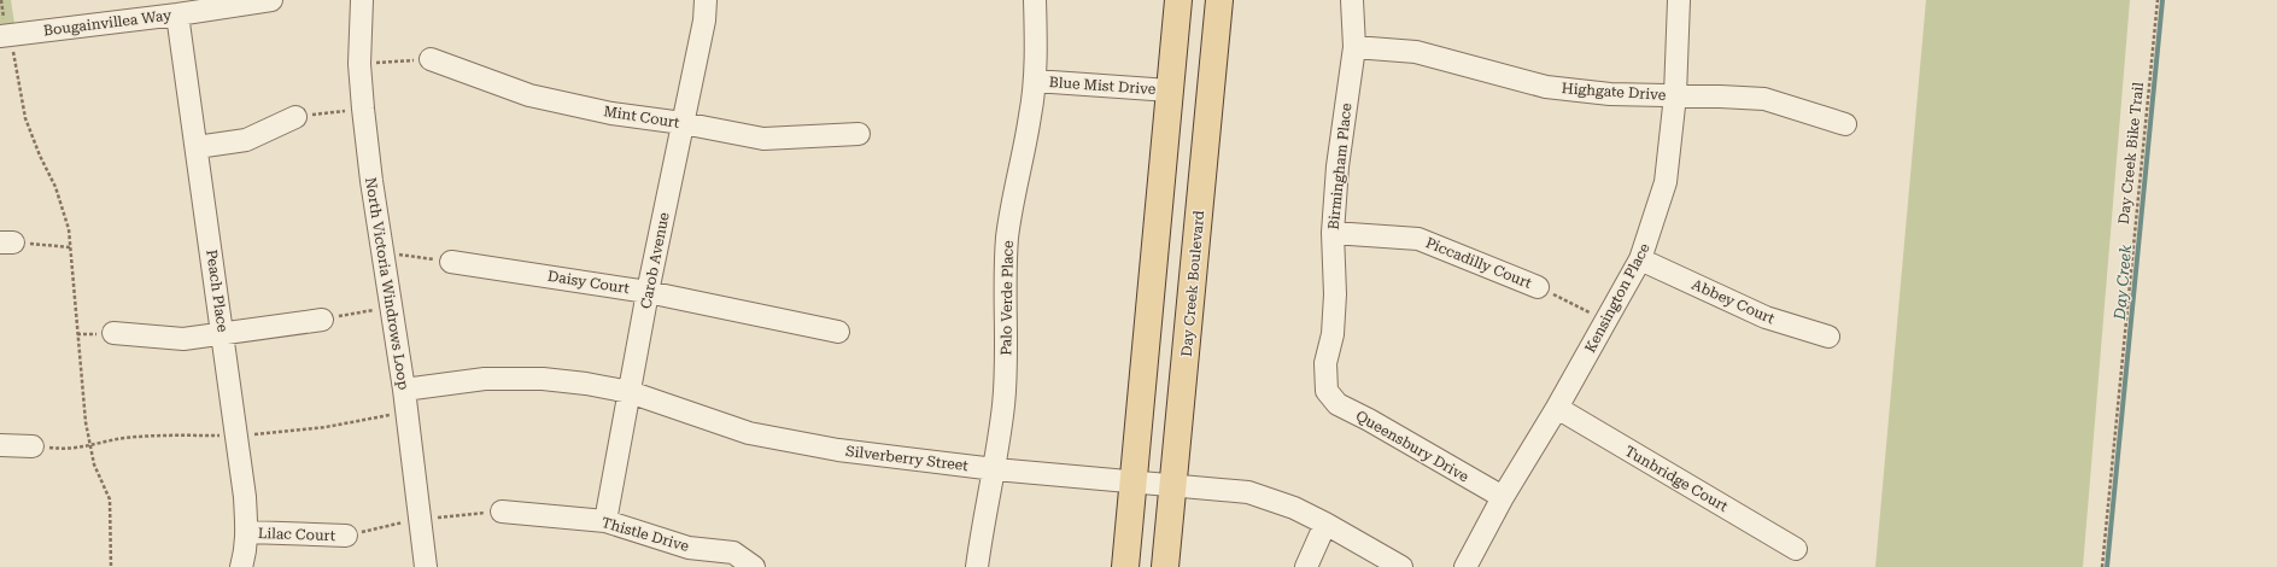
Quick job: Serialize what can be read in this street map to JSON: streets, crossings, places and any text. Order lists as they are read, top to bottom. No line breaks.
{"streets":{"main road":["Day Creek Boulevard"],"street":["Bougainvillea Way","Blue Mist Drive","Highgate Drive","Mint Court","Birmingham Place","Carob Avenue","Piccadilly Court","Daisy Court","North Victoria Windrows Loop","Peach Place","Palo Verde Place","Kensington Place","Abbey Court","Queensbury Drive","Silverberry Street","Tunbridge Court","Lilac Court","Thistle Drive"],"path":["Day Creek Bike Trail"]},"crossings":[["Bougainvillea Way","Peach Place"],["Blue Mist Drive","Palo Verde Place"],["Highgate Drive","Birmingham Place"],["Highgate Drive","Kensington Place"],["Mint Court","Carob Avenue"],["Birmingham Place","Piccadilly Court"],["Birmingham Place","Queensbury Drive"],["Carob Avenue","Daisy Court"],["Carob Avenue","Silverberry Street"],["Carob Avenue","Thistle Drive"],["North Victoria Windrows Loop","Silverberry Street"],["Day Creek Boulevard","Silverberry Street"],["Peach Place","Lilac Court"],["Palo Verde Place","Silverberry Street"],["Kensington Place","Abbey Court"],["Kensington Place","Queensbury Drive"],["Kensington Place","Tunbridge Court"]],"water":["Day Creek"]}
